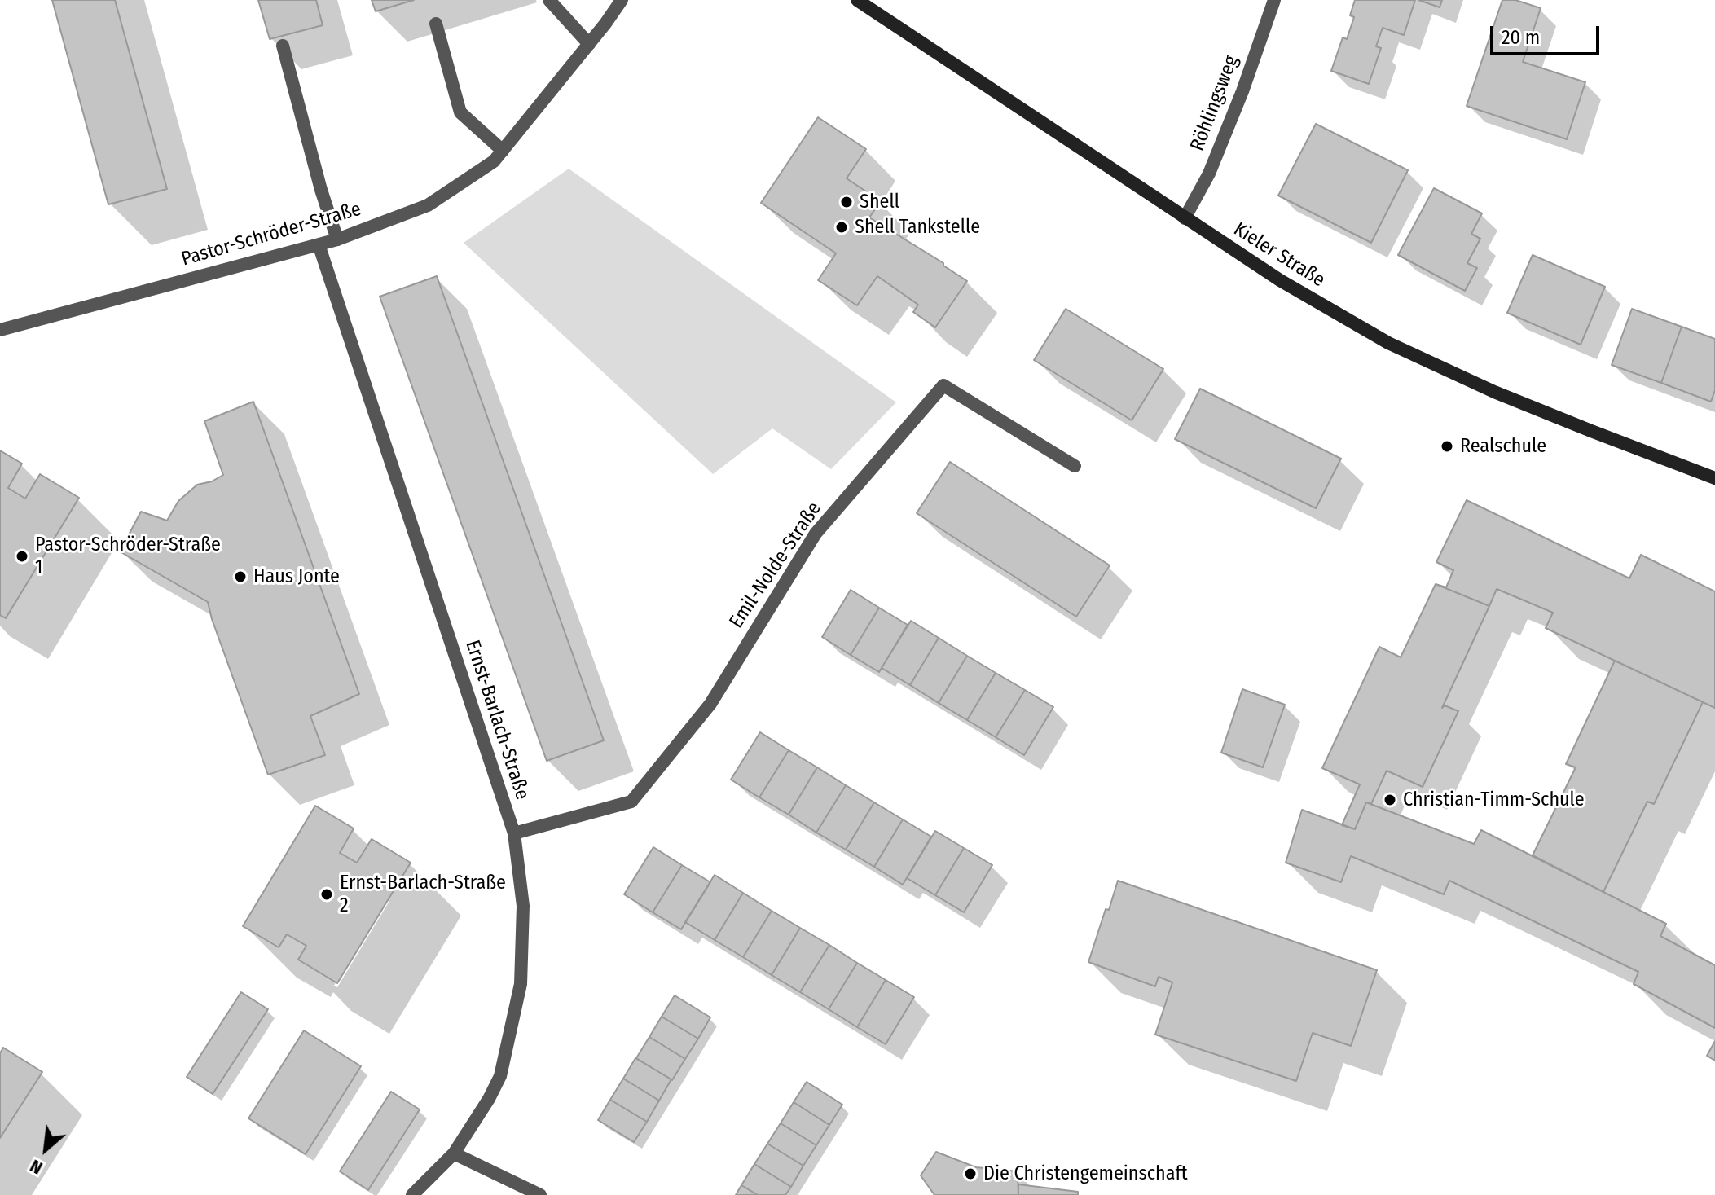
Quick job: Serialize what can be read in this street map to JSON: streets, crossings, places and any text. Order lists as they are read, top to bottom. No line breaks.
{"streets":{"main road":["Kieler Straße"],"street":["Röhlingsweg","Pastor-Schröder-Straße","Emil-Nolde-Straße","Ernst-Barlach-Straße"]},"crossings":[["Röhlingsweg","Kieler Straße"],["Pastor-Schröder-Straße","Ernst-Barlach-Straße"],["Emil-Nolde-Straße","Ernst-Barlach-Straße"]],"places":["Shell","Shell Tankstelle","Realschule","Pastor-Schröder-Straße 1","Haus Jonte","Christian-Timm-Schule","Ernst-Barlach-Straße 2","Die Christengemeinschaft"],"scale_bar":"20 m","north":"bottom left"}
